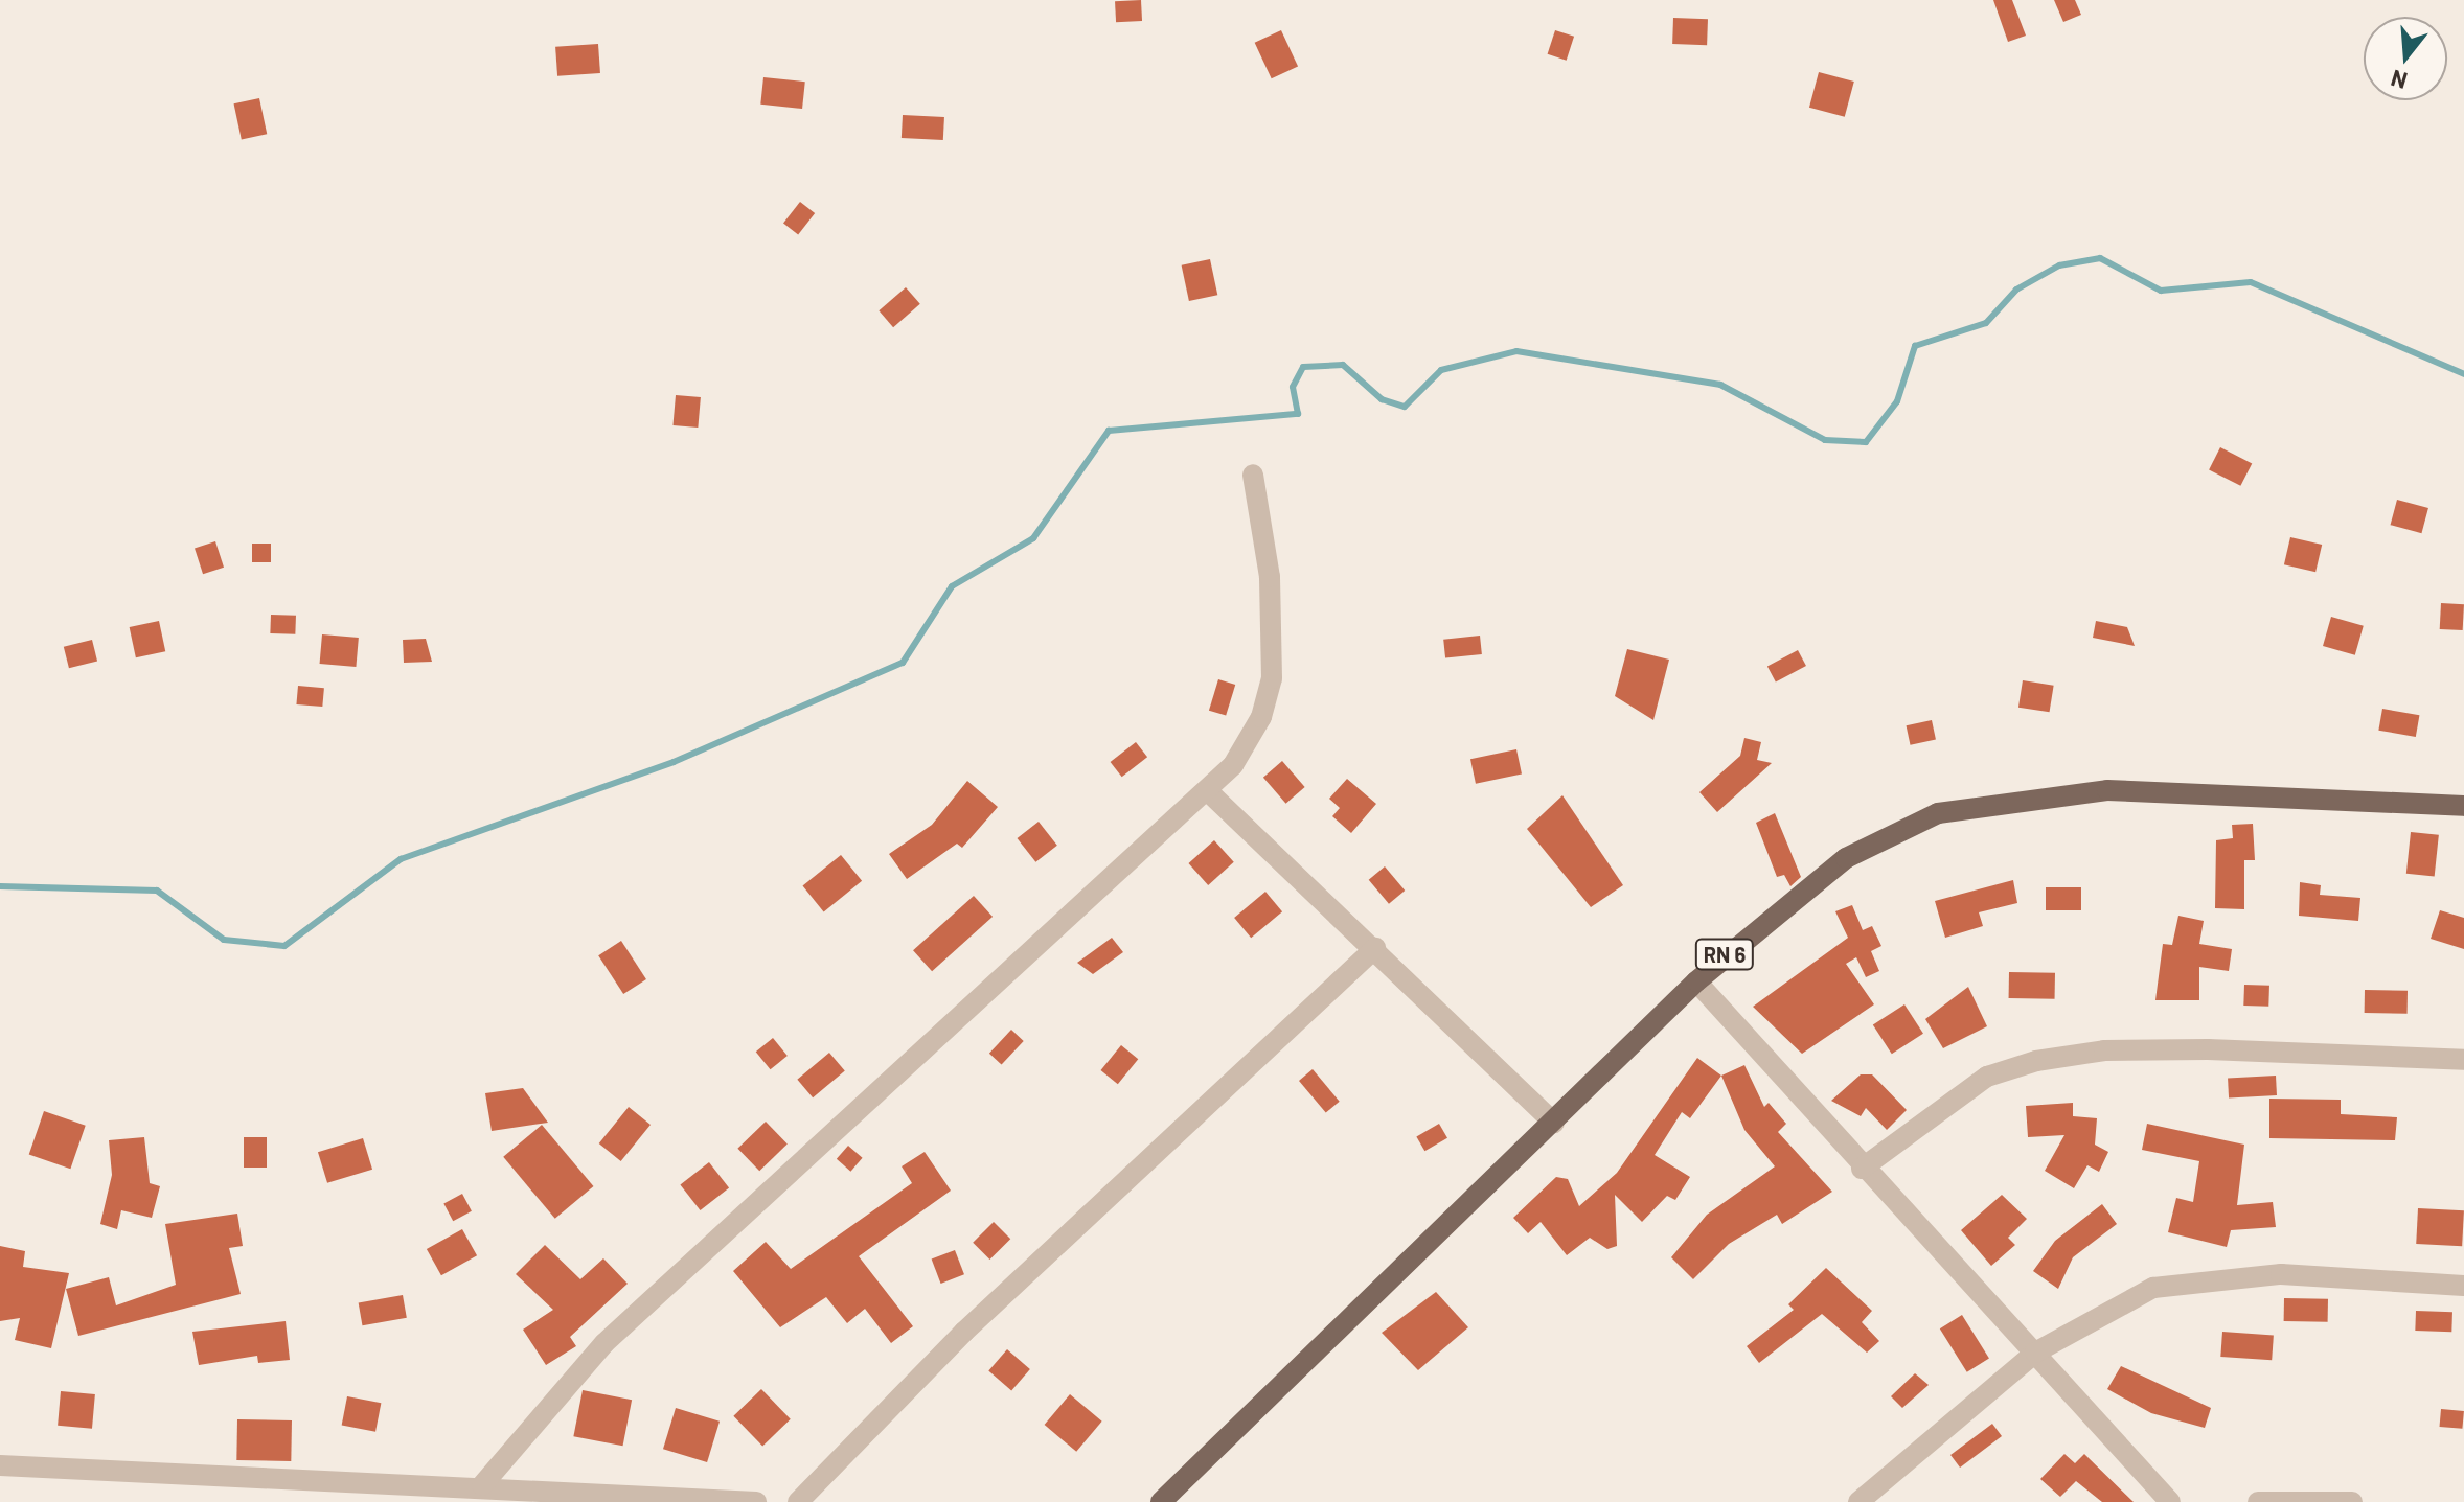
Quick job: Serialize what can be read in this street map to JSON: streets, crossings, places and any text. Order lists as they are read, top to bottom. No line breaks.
{"streets":{"main road":["RN 6"]},"north":"bottom"}
